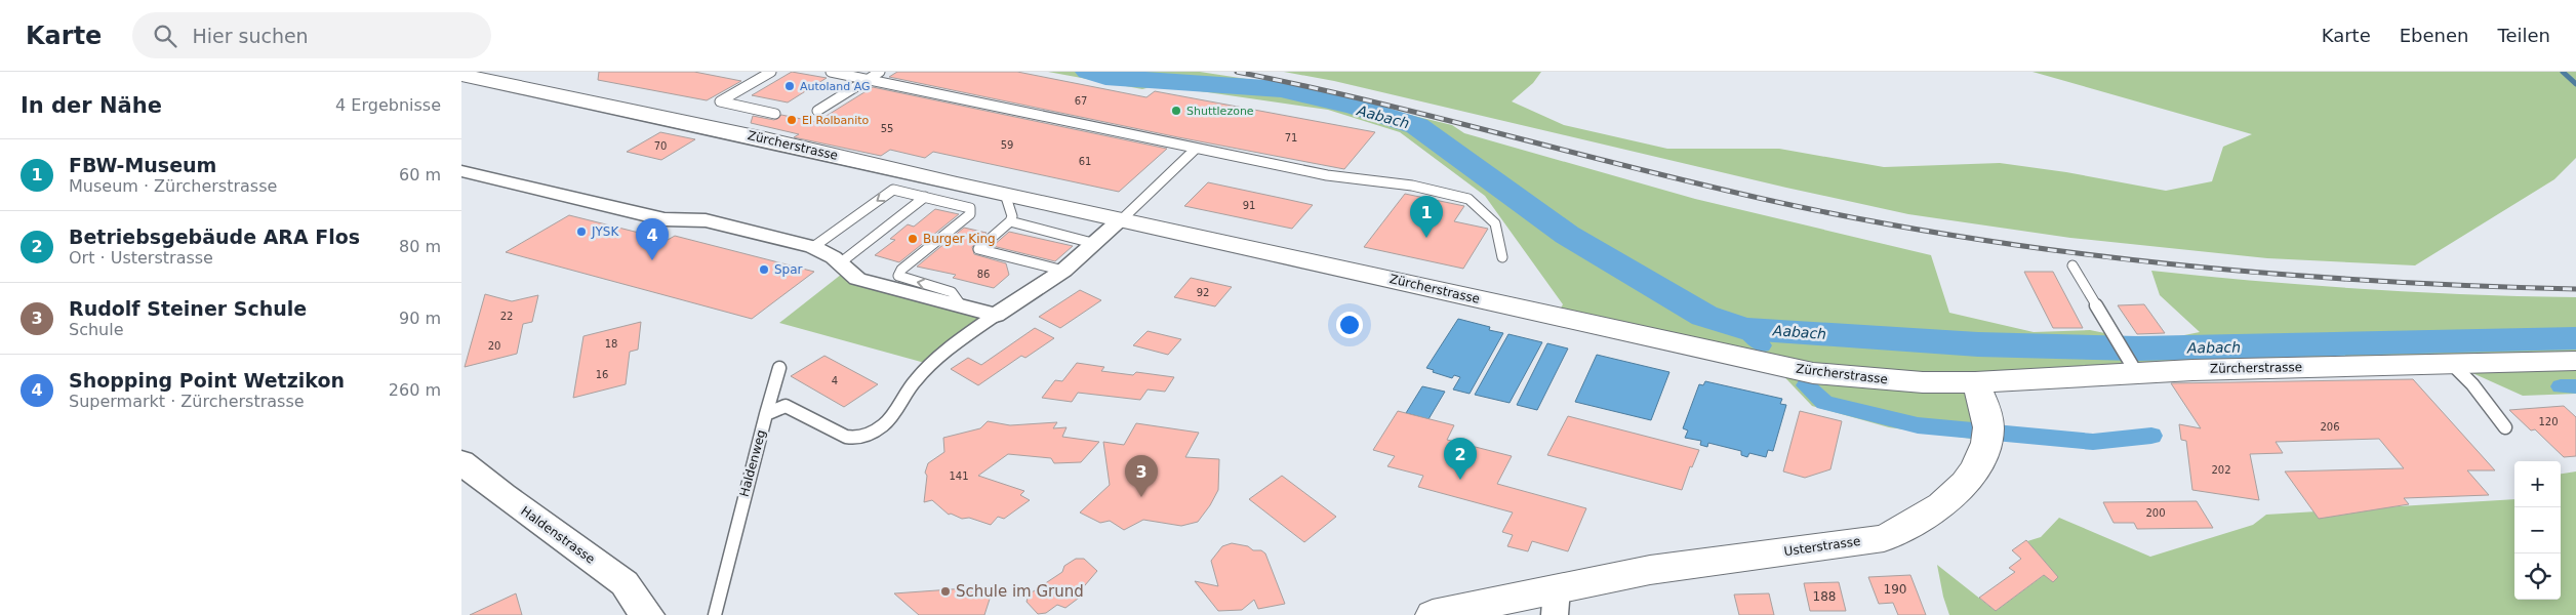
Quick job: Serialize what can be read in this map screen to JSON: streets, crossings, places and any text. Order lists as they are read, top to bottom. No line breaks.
{"streets":{"main road":["Zürcherstrasse","Usterstrasse"],"street":["Haldenstrasse"],"lane":["Haldenweg"]},"crossings":[["Zürcherstrasse","Usterstrasse"]],"water":["Aabach"],"places":["Autoland AG","Shuttlezone","El Rolbanito","JYSK","Burger King","Spar","Schule im Grund"],"house_numbers":["67","55","71","59","70","61","91","86","92","22","18","20","16","4","120","206","202","141","200","190","188"],"page":{"header":"Karte","search":"Hier suchen","nav":["Karte","Ebenen","Teilen"],"heading":["In der Nähe","4 Ergebnisse"],"list":[{"mark":"1","name":"FBW-Museum","note":"Museum · Zürcherstrasse","value":"60 m"},{"mark":"2","name":"Betriebsgebäude ARA Flos","note":"Ort · Usterstrasse","value":"80 m"},{"mark":"3","name":"Rudolf Steiner Schule","note":"Schule","value":"90 m"},{"mark":"4","name":"Shopping Point Wetzikon","note":"Supermarkt · Zürcherstrasse","value":"260 m"}],"pins":["1","4","2","3"],"map_buttons":["+","−"]}}
